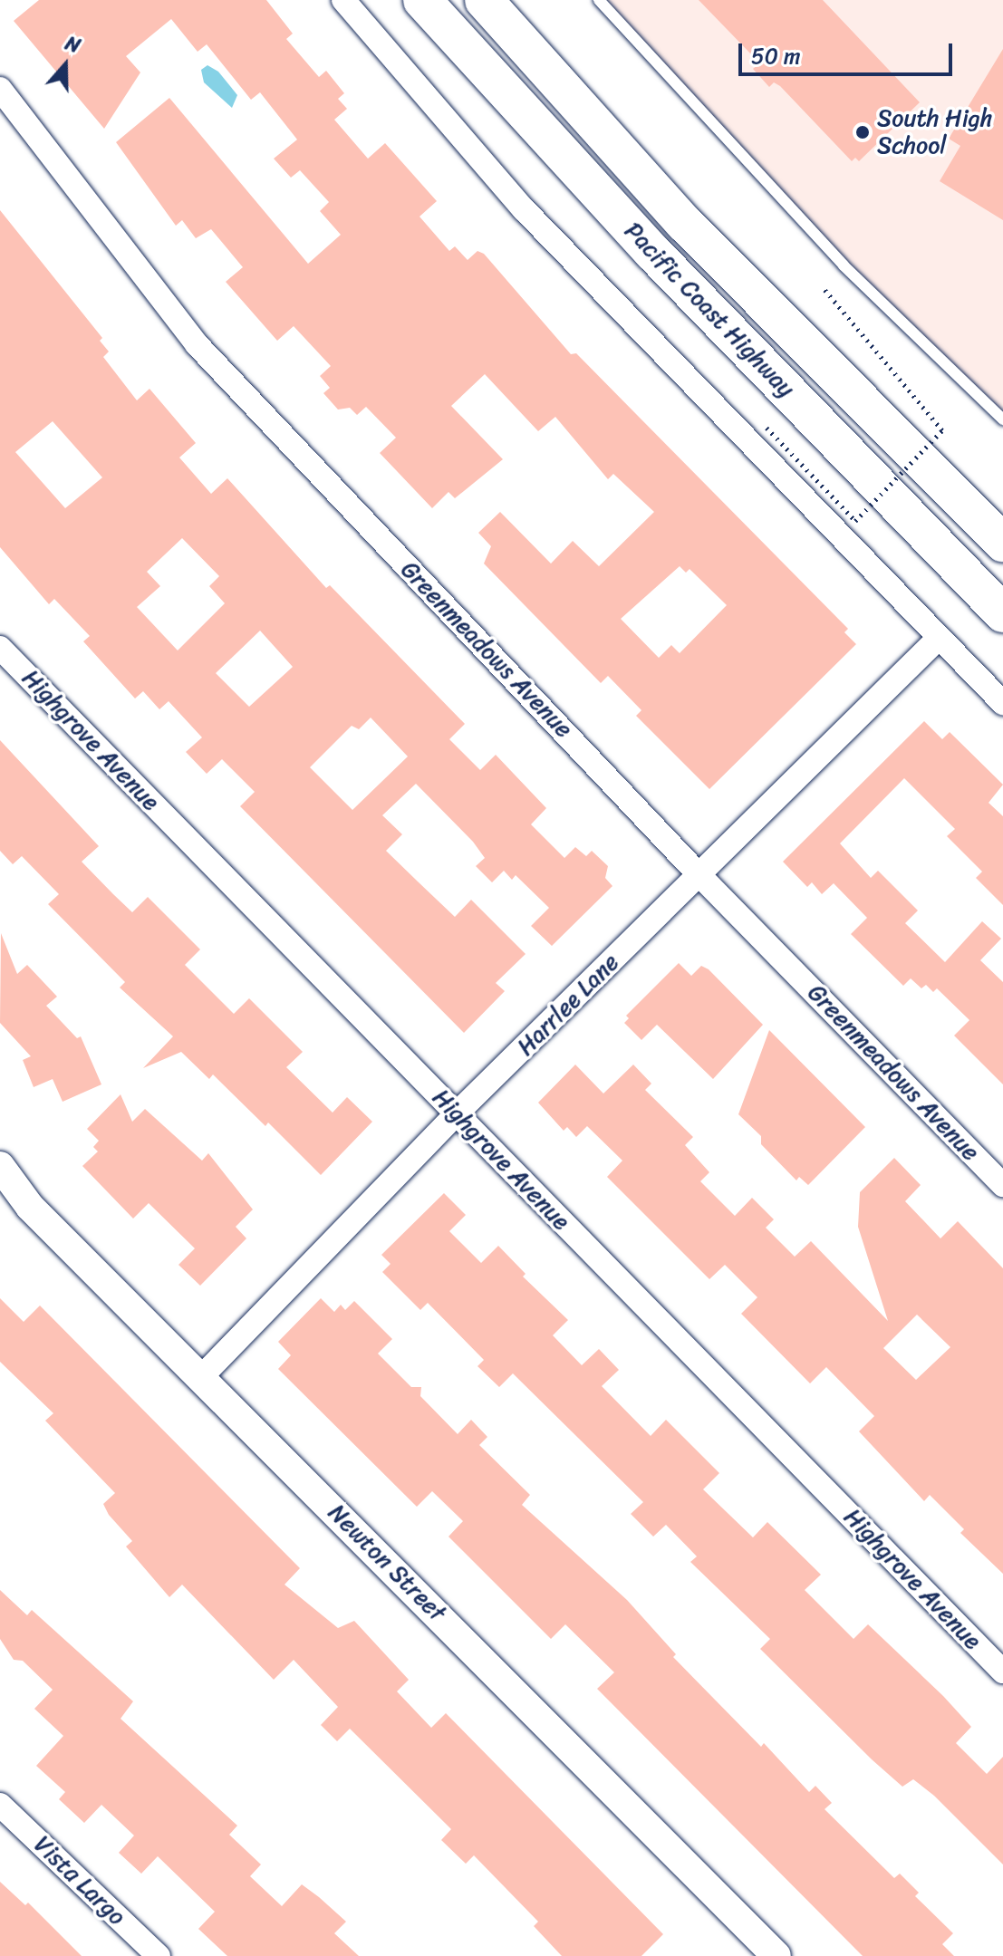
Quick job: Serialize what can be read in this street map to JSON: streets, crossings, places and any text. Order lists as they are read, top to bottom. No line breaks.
{"streets":{"highway":["Pacific Coast Highway"],"street":["Greenmeadows Avenue","Highgrove Avenue","Harrlee Lane","Newton Street","Vista Largo"]},"crossings":[["Greenmeadows Avenue","Harrlee Lane"],["Highgrove Avenue","Harrlee Lane"],["Harrlee Lane","Newton Street"]],"places":["South High School"],"scale_bar":"50 m","north":"top"}
